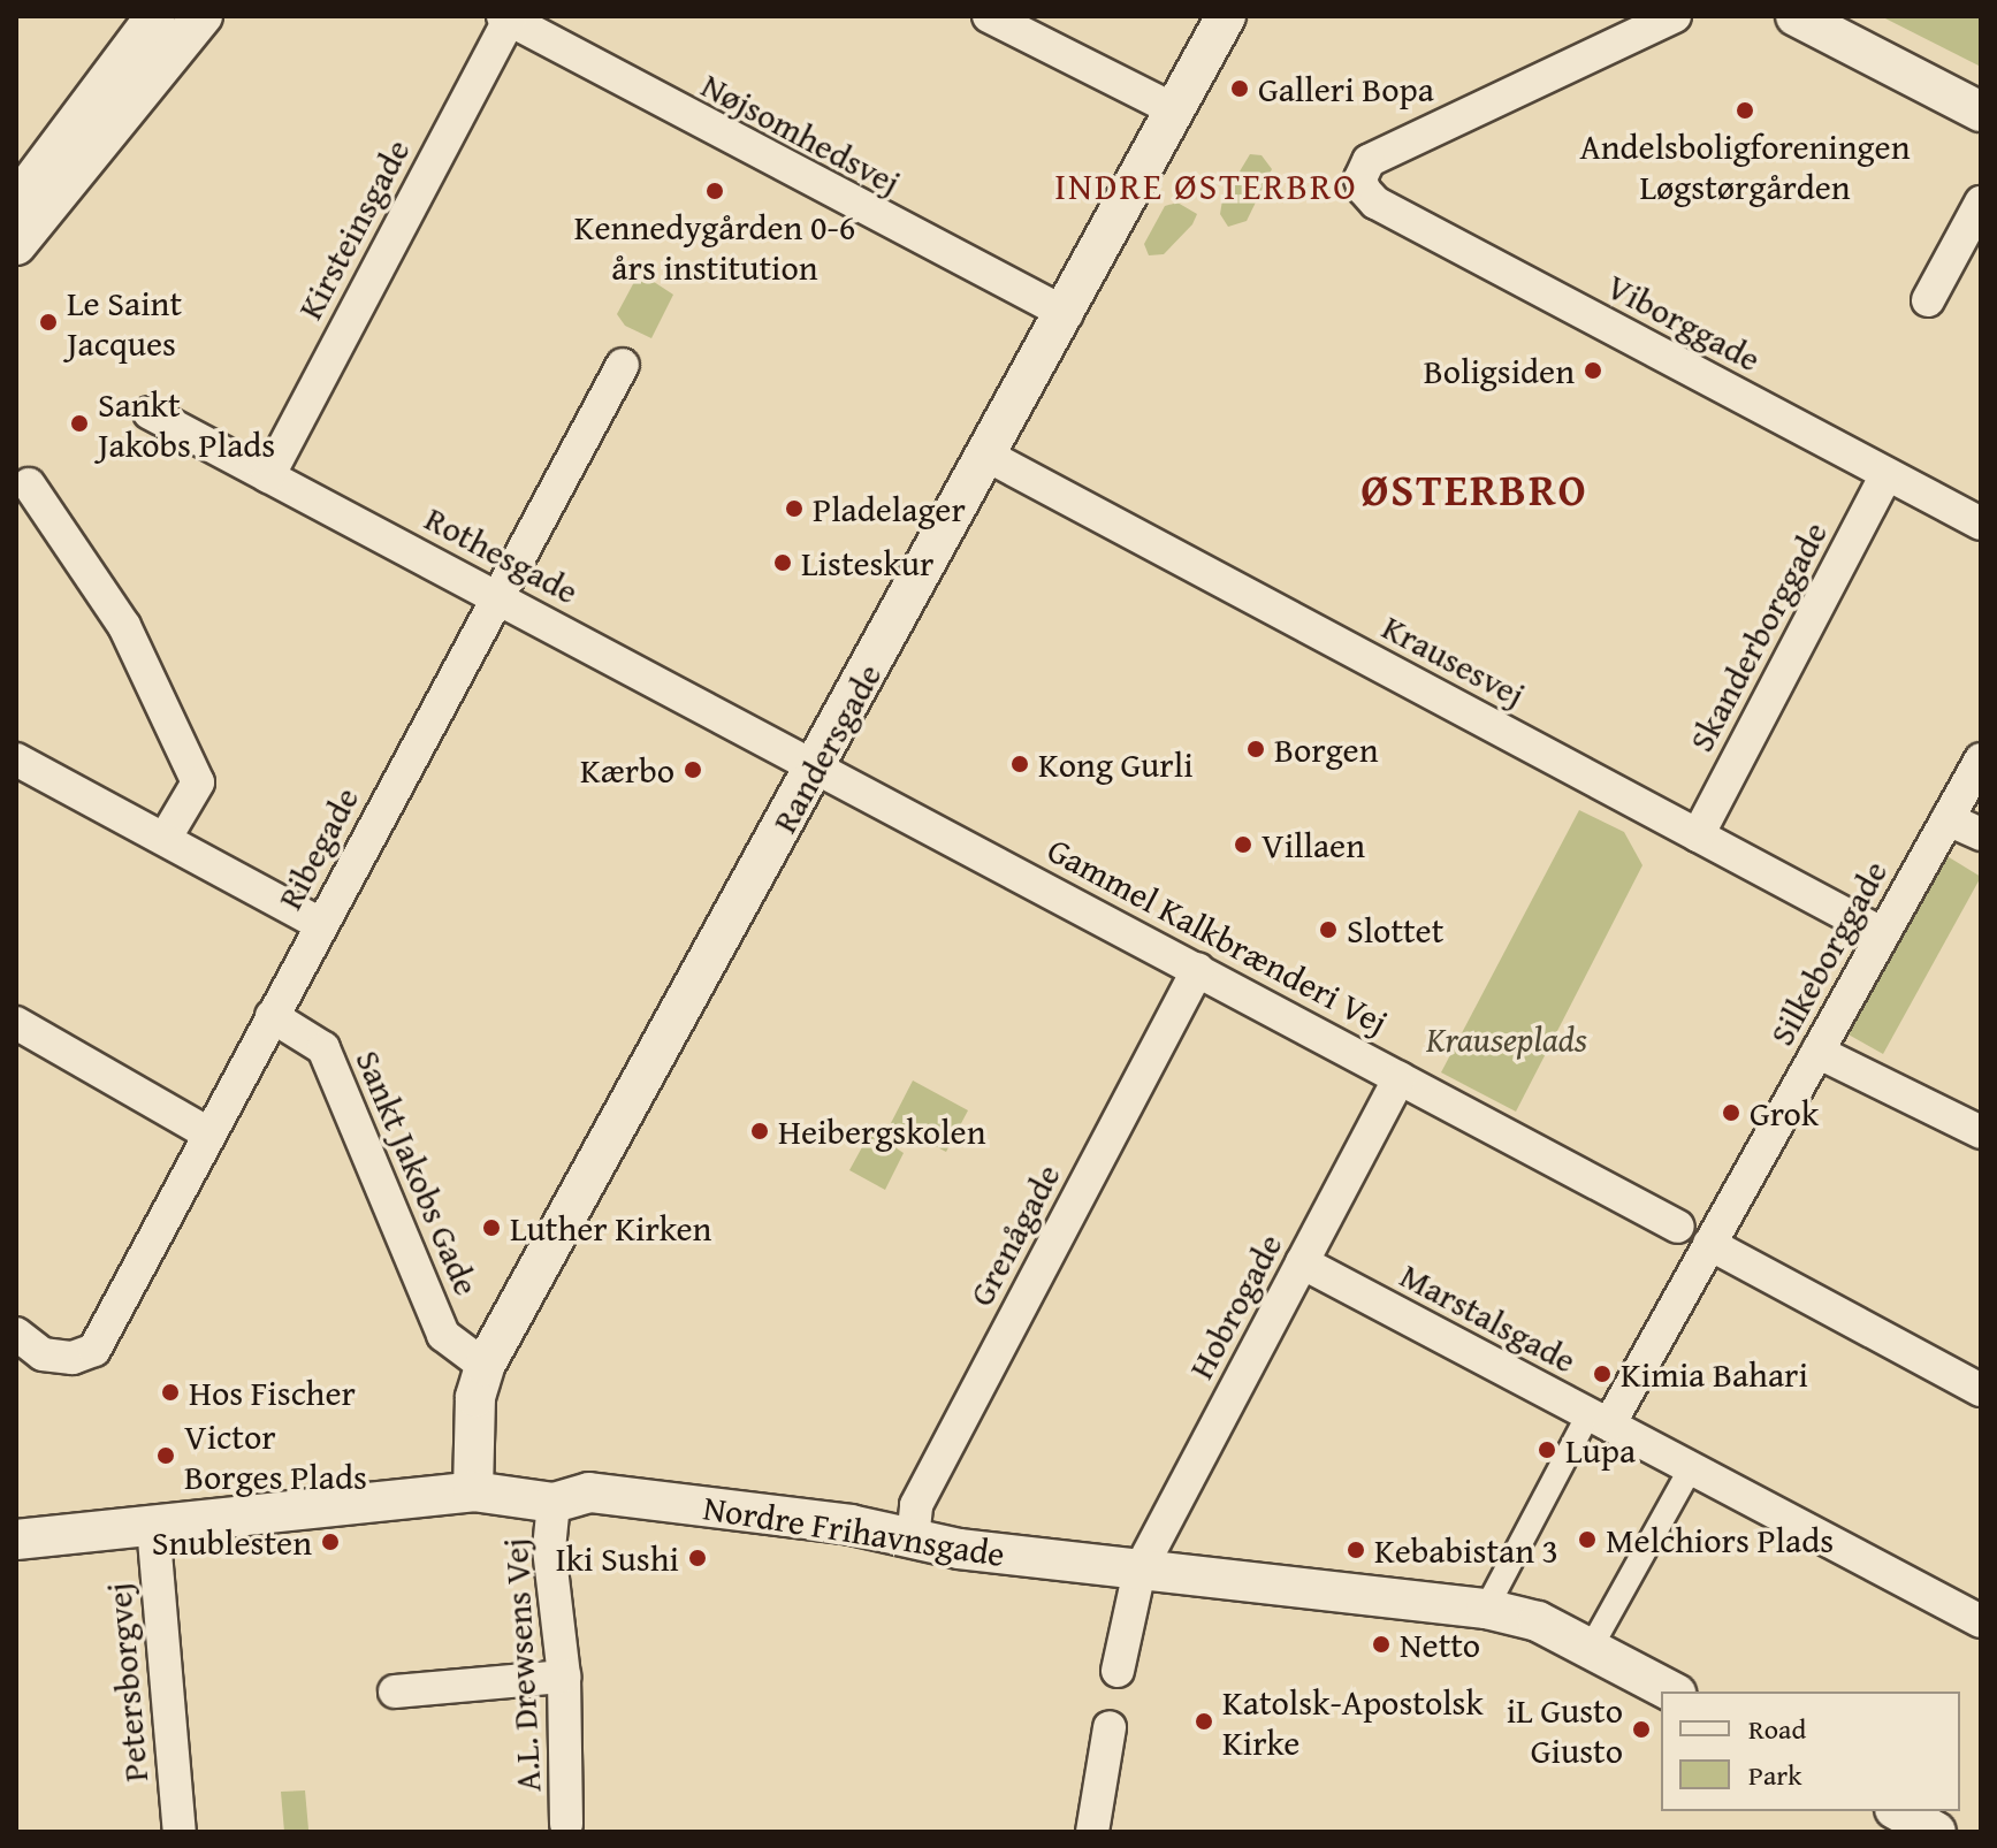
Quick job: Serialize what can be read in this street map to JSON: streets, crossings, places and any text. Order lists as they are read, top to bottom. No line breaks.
{"streets":{"street":["Nøjsomhedsvej","Kirsteinsgade","Viborggade","Rothesgade","Skanderborggade","Krausesvej","Randersgade","Ribegade","Gammel Kalkbrænderi Vej","Silkeborggade","Sankt Jakobs Gade","Grenågade","Hobrogade","Marstalsgade","Nordre Frihavnsgade","A.L. Drewsens Vej","Petersborgvej"]},"crossings":[["Nøjsomhedsvej","Kirsteinsgade"],["Nøjsomhedsvej","Randersgade"],["Kirsteinsgade","Rothesgade"],["Viborggade","Skanderborggade"],["Rothesgade","Randersgade"],["Rothesgade","Ribegade"],["Rothesgade","Gammel Kalkbrænderi Vej"],["Skanderborggade","Krausesvej"],["Krausesvej","Randersgade"],["Krausesvej","Silkeborggade"],["Randersgade","Gammel Kalkbrænderi Vej"],["Randersgade","Sankt Jakobs Gade"],["Randersgade","Nordre Frihavnsgade"],["Ribegade","Sankt Jakobs Gade"],["Gammel Kalkbrænderi Vej","Grenågade"],["Gammel Kalkbrænderi Vej","Hobrogade"],["Silkeborggade","Marstalsgade"],["Grenågade","Nordre Frihavnsgade"],["Hobrogade","Marstalsgade"],["Hobrogade","Nordre Frihavnsgade"],["Nordre Frihavnsgade","A.L. Drewsens Vej"],["Nordre Frihavnsgade","Petersborgvej"]],"districts":["INDRE ØSTERBRO","ØSTERBRO"],"parks":["Krauseplads"],"places":["Galleri Bopa","Andelsboligforeningen Løgstørgården","Kennedygården 0-6 års institution","Le Saint Jacques","Boligsiden","Sankt Jakobs Plads","Pladelager","Listeskur","Borgen","Kong Gurli","Kærbo","Villaen","Slottet","Grok","Heibergskolen","Luther Kirken","Kimia Bahari","Hos Fischer","Lupa","Victor Borges Plads","Melchiors Plads","Snublesten","Kebabistan 3","Iki Sushi","Netto","Katolsk-Apostolsk Kirke","iL Gusto Giusto"],"legend":["Road","Park"]}
